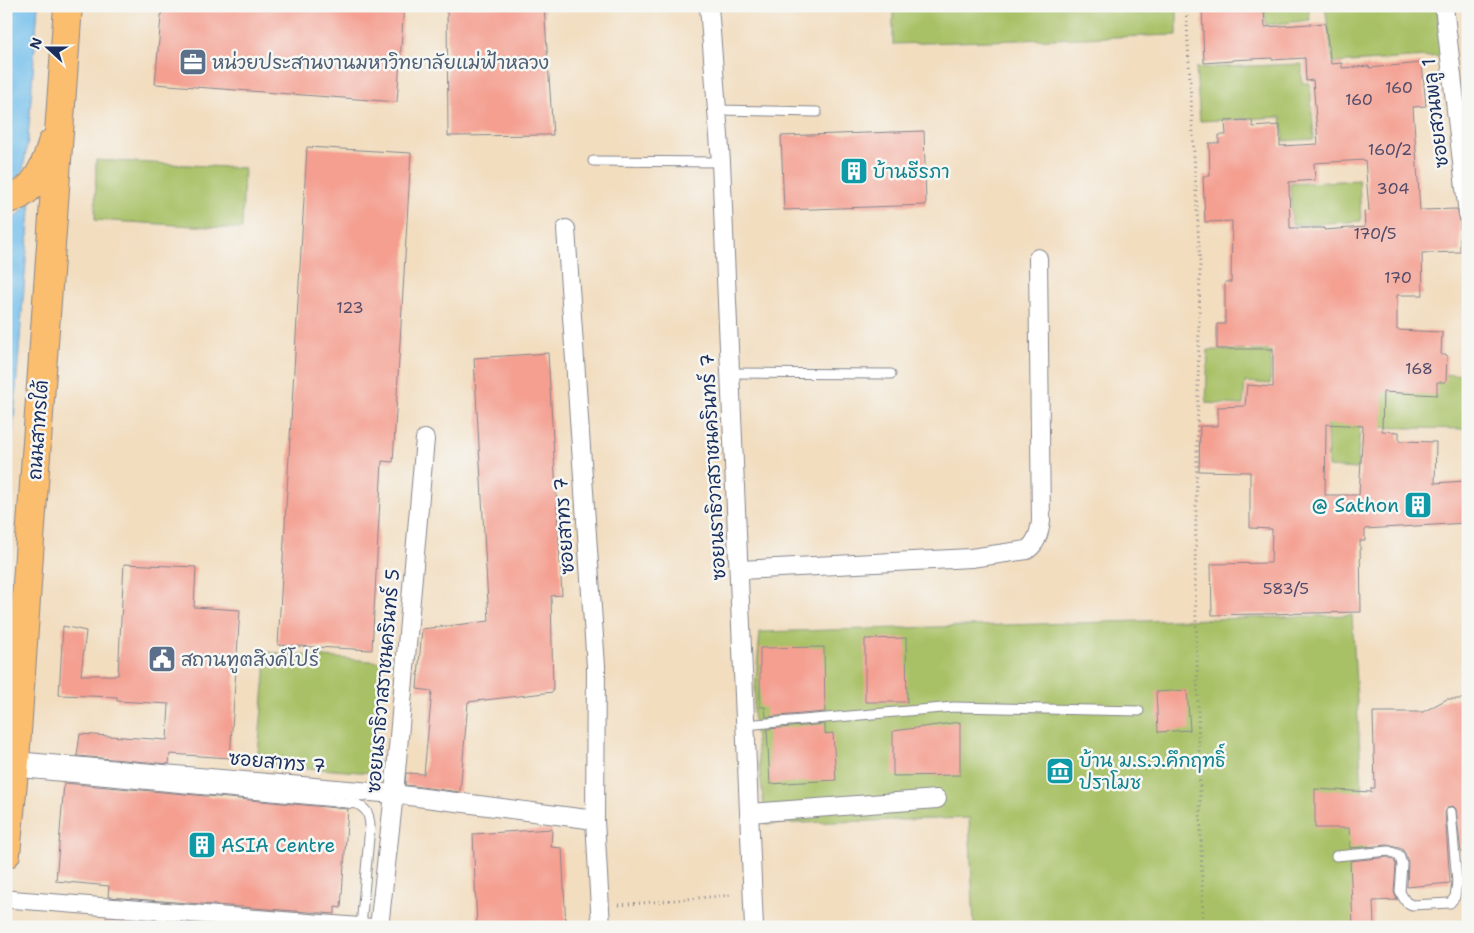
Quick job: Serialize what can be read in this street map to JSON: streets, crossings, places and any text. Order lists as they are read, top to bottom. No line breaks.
{"streets":{"main road":["ถนนสาทรใต้"],"street":["ซอยสวนพลู 1","ซอยนราธิวาสราชนครินทร์ 7","ซอยสาทร 7","ซอยนราธิวาสราชนครินทร์ 5"]},"crossings":[["ถนนสาทรใต้","ซอยสาทร 7"],["ซอยสาทร 7","ซอยนราธิวาสราชนครินทร์ 5"]],"places":{"office":["หน่วยประสานงานมหาวิทยาลัยแม่ฟ้าหลวง"],"building":["บ้านธีรภา","@ Sathon","ASIA Centre"],"public building":["สถานทูตสิงค์โปร์"],"museum":["บ้าน ม.ร.ว.คึกฤทธิ์ ปราโมช"]},"house_numbers":["160","160","160/2","304","170/5","170","123","168","583/5"],"north":"left"}
